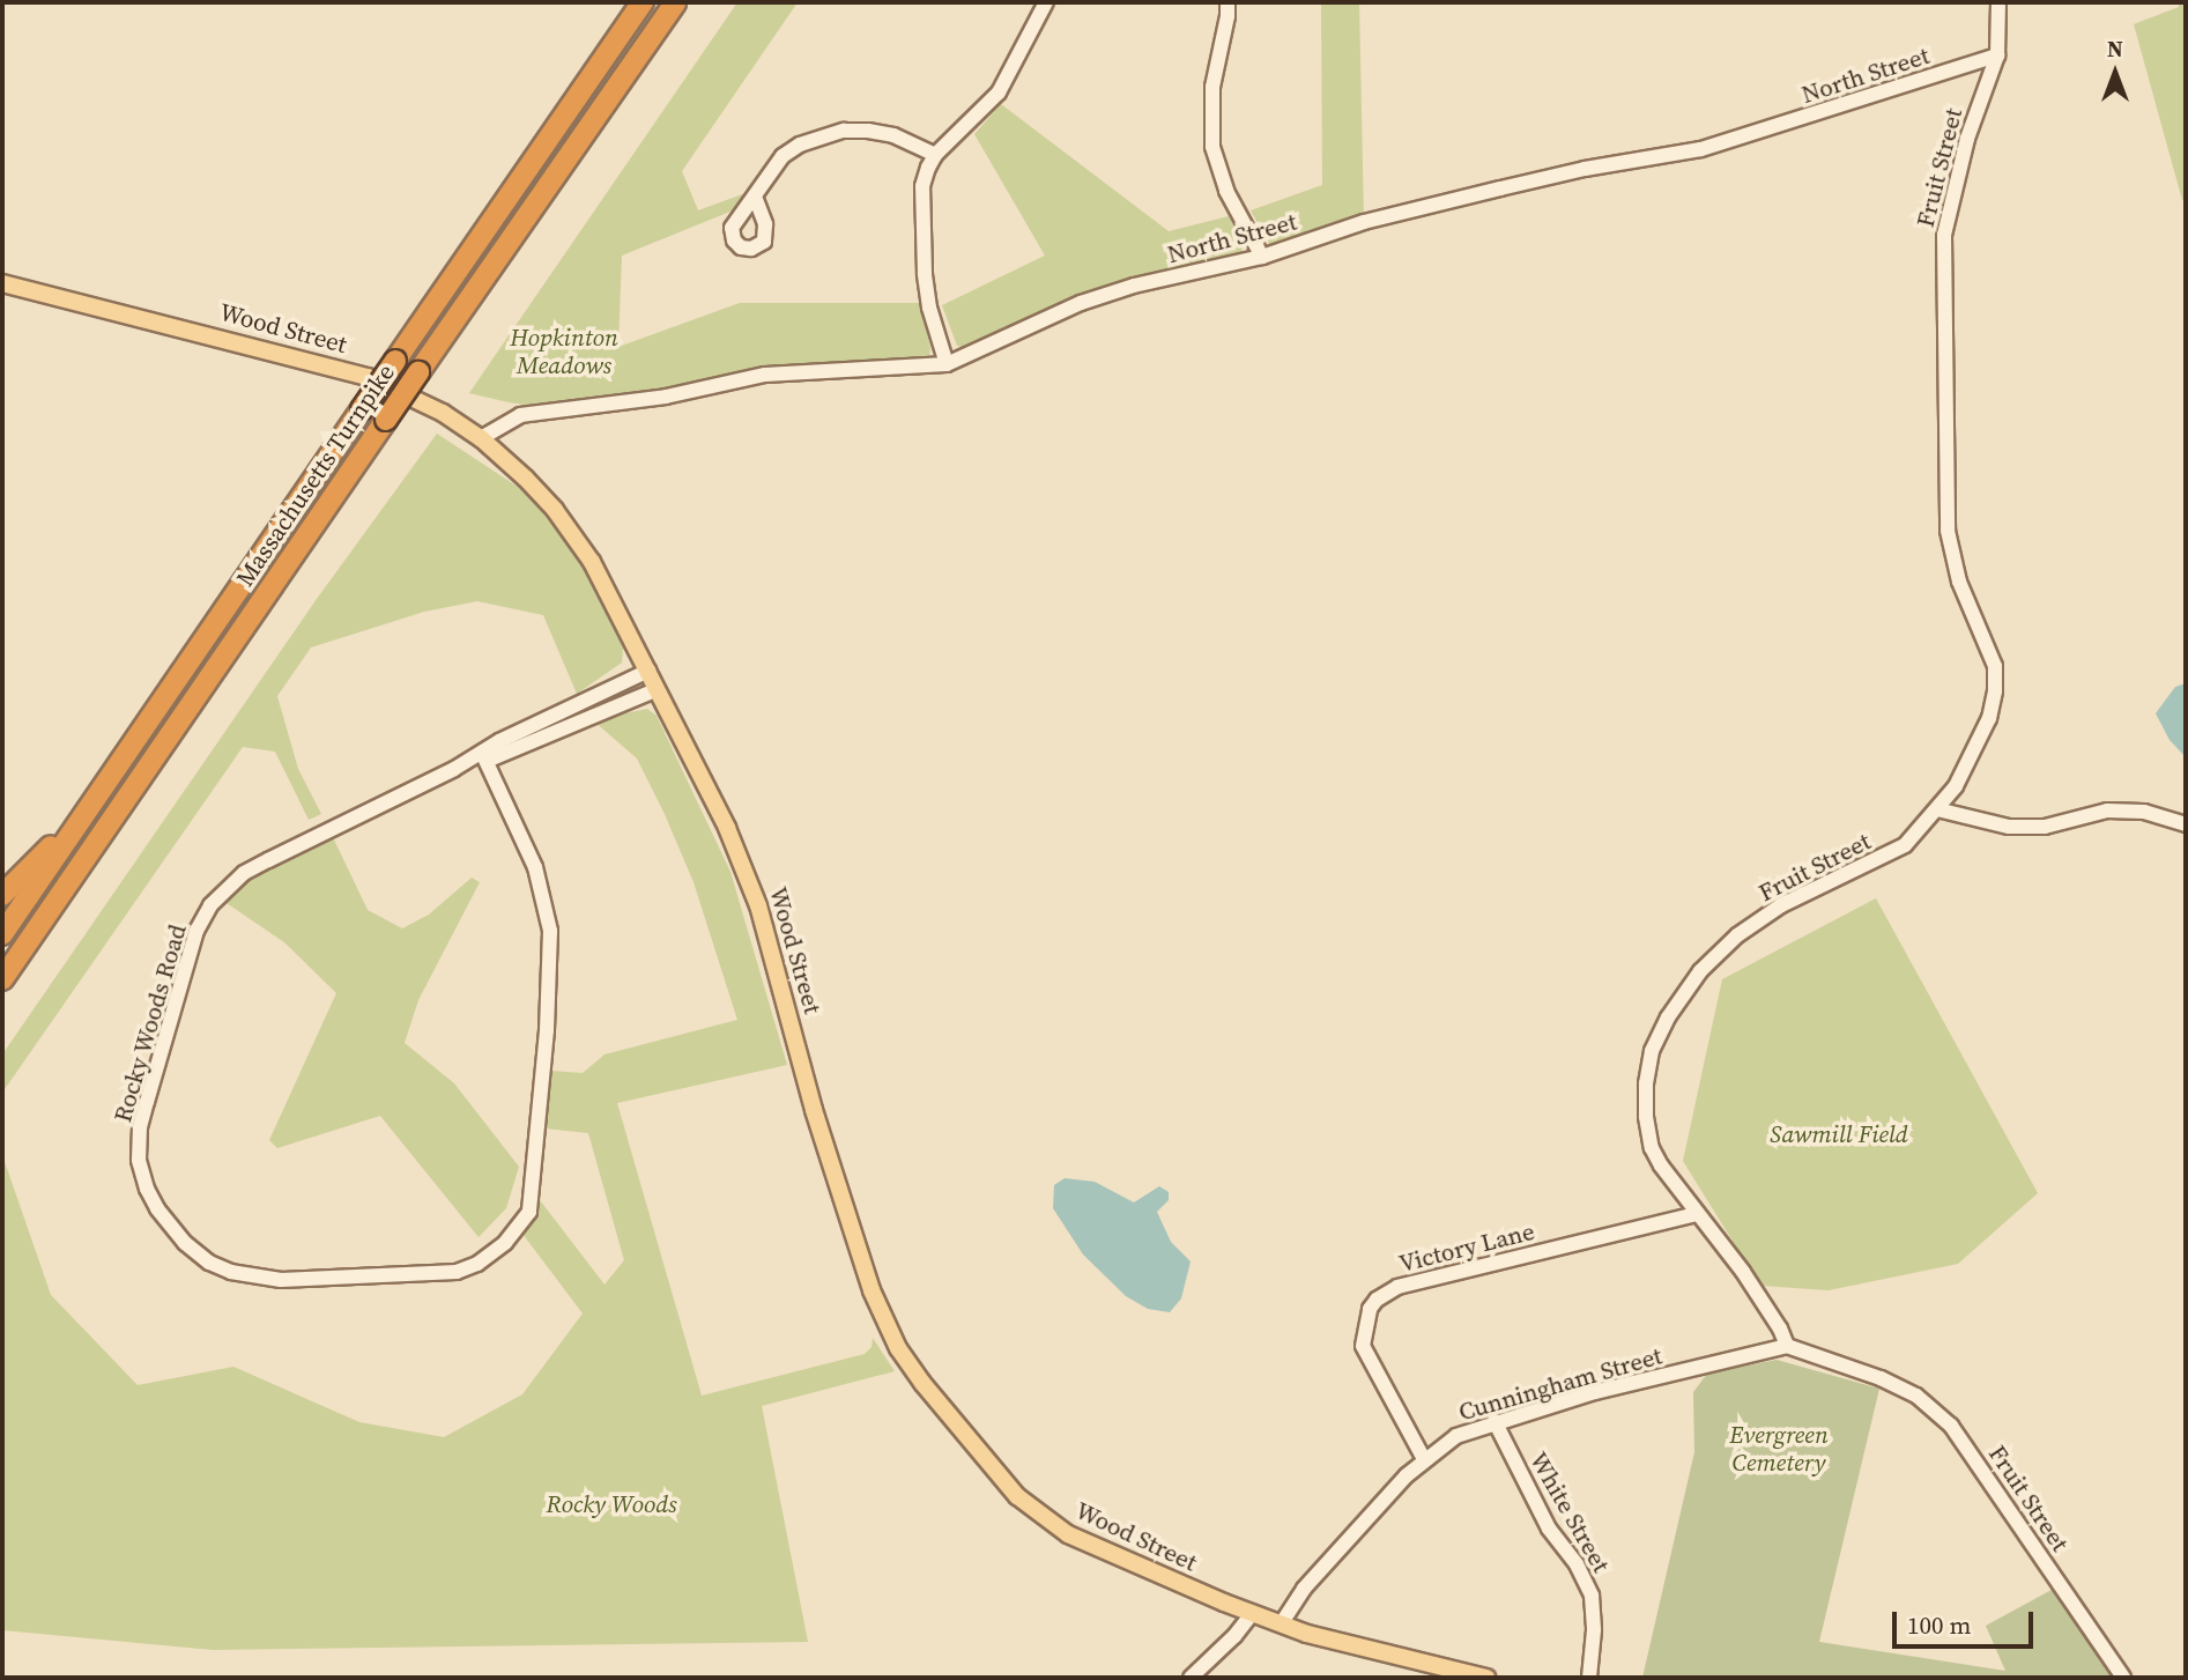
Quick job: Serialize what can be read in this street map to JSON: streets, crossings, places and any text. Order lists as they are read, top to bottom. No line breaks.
{"streets":{"highway":["Massachusetts Turnpike"],"main road":["Wood Street"],"street":["North Street","Fruit Street","Rocky Woods Road","Victory Lane","Cunningham Street","White Street"]},"crossings":[["North Street","Fruit Street"],["North Street","Wood Street"],["Fruit Street","Victory Lane"],["Fruit Street","Cunningham Street"],["Wood Street","Rocky Woods Road"],["Wood Street","Cunningham Street"],["Victory Lane","Cunningham Street"],["Cunningham Street","White Street"]],"parks":["Hopkinton Meadows","Sawmill Field","Evergreen Cemetery","Rocky Woods"],"scale_bar":"100 m","north":"top"}
